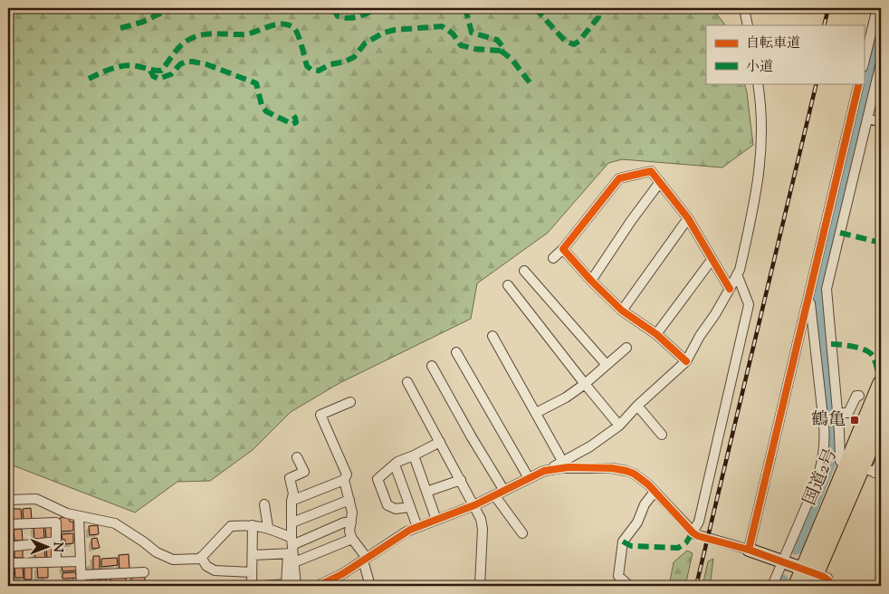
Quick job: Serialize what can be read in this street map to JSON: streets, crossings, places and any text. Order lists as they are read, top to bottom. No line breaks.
{"streets":{"highway":["国道2号"]},"places":{"transit":["鶴亀"]},"legend":["自転車道","小道"],"north":"right"}
